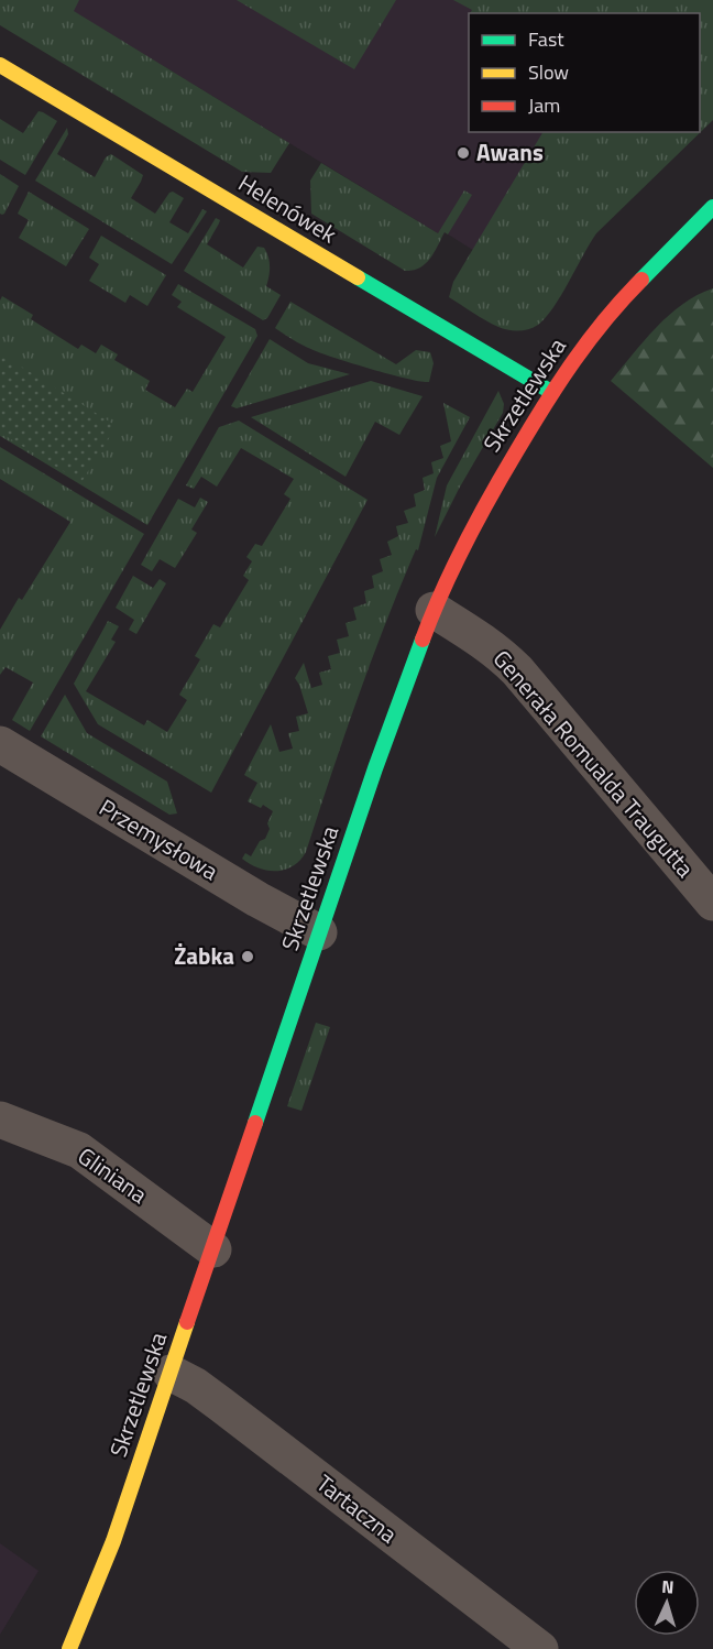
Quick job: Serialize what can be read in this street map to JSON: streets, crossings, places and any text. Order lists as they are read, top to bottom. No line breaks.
{"streets":{"street":["Helenówek","Skrzetlewska","Generała Romualda Traugutta","Przemysłowa","Gliniana","Tartaczna"]},"crossings":[["Helenówek","Skrzetlewska"],["Skrzetlewska","Generała Romualda Traugutta"],["Skrzetlewska","Przemysłowa"],["Skrzetlewska","Gliniana"],["Skrzetlewska","Tartaczna"]],"places":["Awans","Żabka"],"legend":["Fast","Slow","Jam"],"north":"top"}
